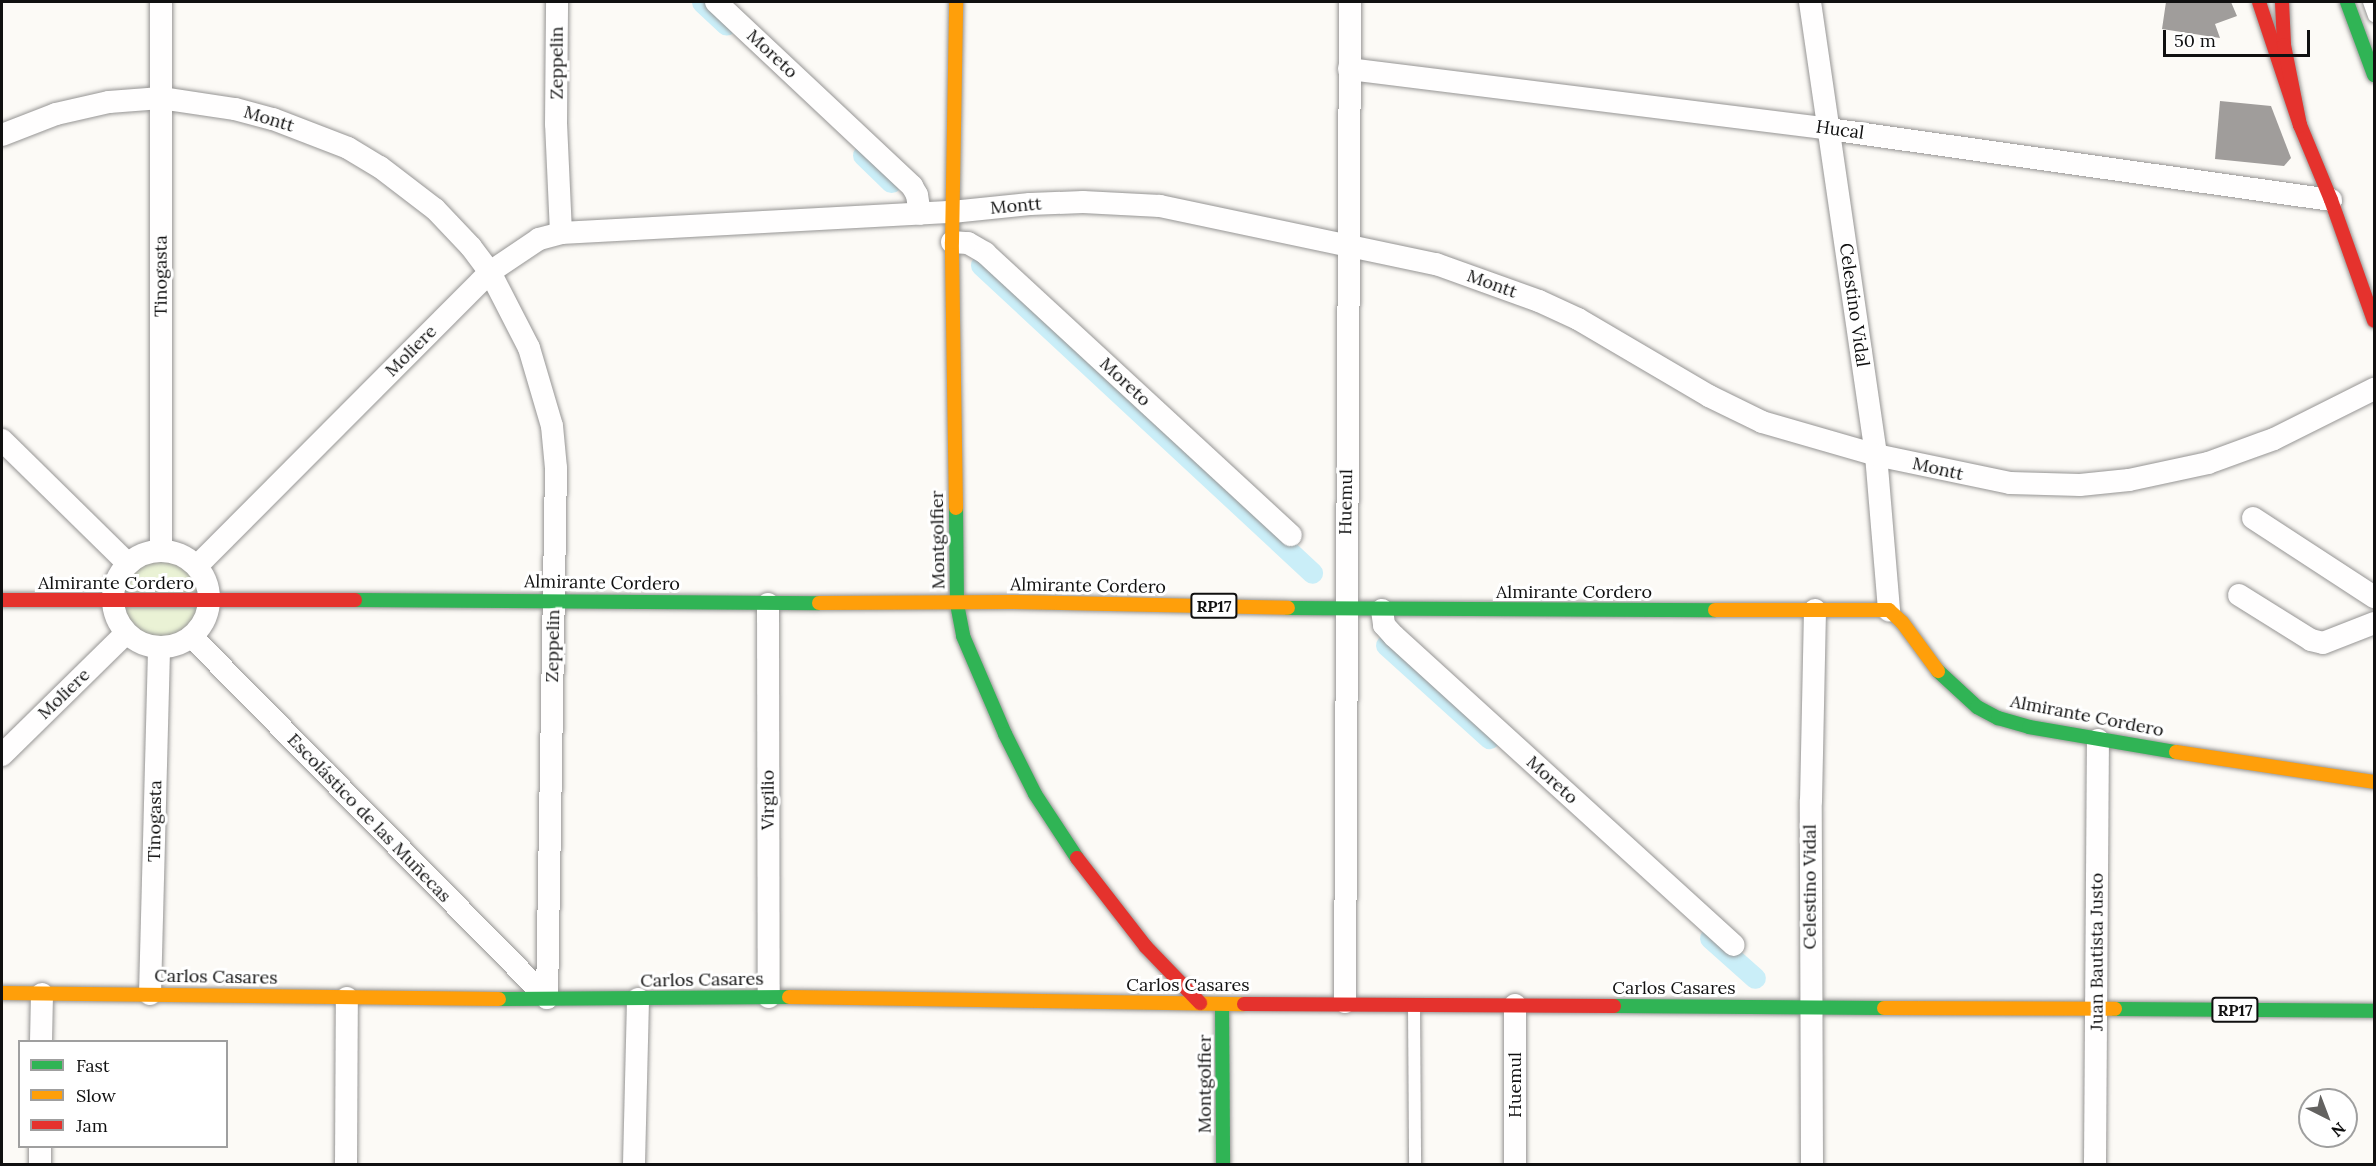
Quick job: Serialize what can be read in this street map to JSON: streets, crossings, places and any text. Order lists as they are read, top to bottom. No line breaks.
{"streets":{"main road":["Montgolfier","Almirante Cordero","RP17","Carlos Casares"],"street":["Moreto","Zeppelin","Montt","Hucal","Tinogasta","Celestino Vidal","Moliere","Huemul","Virgilio","Escolástico de las Muñecas","Juan Bautista Justo"]},"crossings":[["Moreto","Montt"],["Moreto","Montgolfier"],["Moreto","Almirante Cordero"],["Zeppelin","Montt"],["Zeppelin","Moliere"],["Zeppelin","Almirante Cordero"],["Zeppelin","Escolástico de las Muñecas"],["Zeppelin","Carlos Casares"],["Montt","Tinogasta"],["Montt","Celestino Vidal"],["Montt","Moliere"],["Montt","Huemul"],["Montt","Montgolfier"],["Hucal","Celestino Vidal"],["Hucal","Huemul"],["Tinogasta","Carlos Casares"],["Celestino Vidal","Almirante Cordero"],["Celestino Vidal","Carlos Casares"],["Huemul","Almirante Cordero"],["Huemul","Carlos Casares"],["Montgolfier","Almirante Cordero"],["Montgolfier","Carlos Casares"],["Almirante Cordero","Virgilio"],["Almirante Cordero","Juan Bautista Justo"],["Virgilio","Carlos Casares"],["Escolástico de las Muñecas","Carlos Casares"],["Juan Bautista Justo","Carlos Casares"]],"legend":["Fast","Slow","Jam"],"scale_bar":"50 m","north":"bottom right"}
